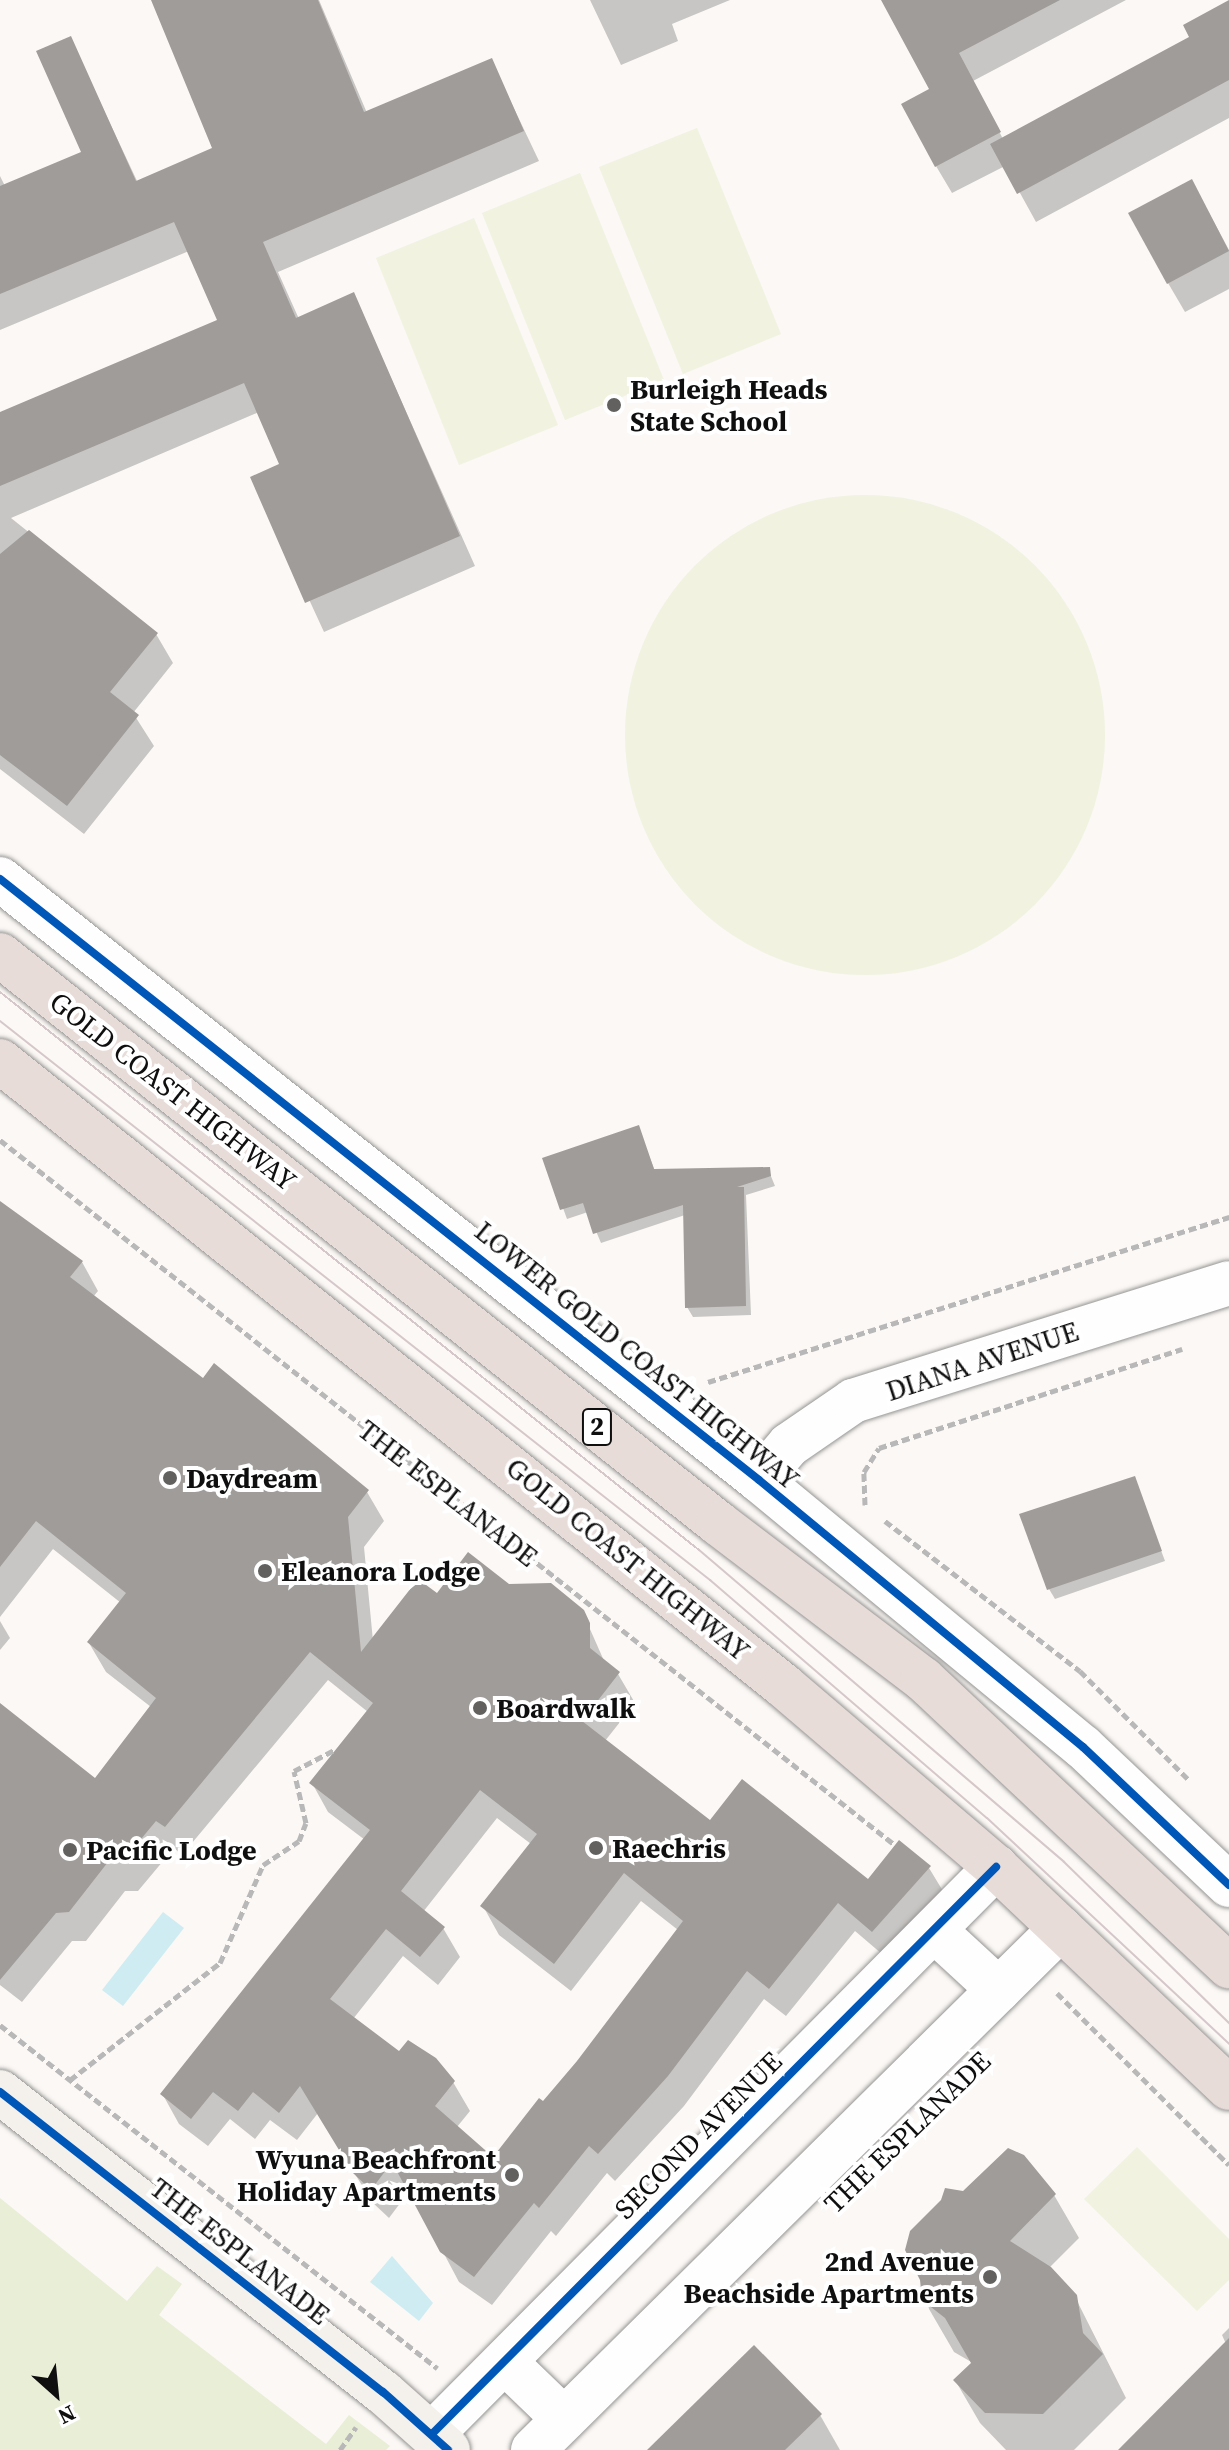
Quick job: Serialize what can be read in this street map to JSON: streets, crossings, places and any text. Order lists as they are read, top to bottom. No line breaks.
{"streets":{"highway":["GOLD COAST HIGHWAY","2"],"street":["LOWER GOLD COAST HIGHWAY","DIANA AVENUE","THE ESPLANADE","SECOND AVENUE"]},"crossings":[["GOLD COAST HIGHWAY","SECOND AVENUE"],["LOWER GOLD COAST HIGHWAY","DIANA AVENUE"],["THE ESPLANADE","SECOND AVENUE"]],"places":["Burleigh Heads State School","Daydream","Eleanora Lodge","Boardwalk","Raechris","Pacific Lodge","Wyuna Beachfront Holiday Apartments","2nd Avenue Beachside Apartments"],"north":"bottom right"}
